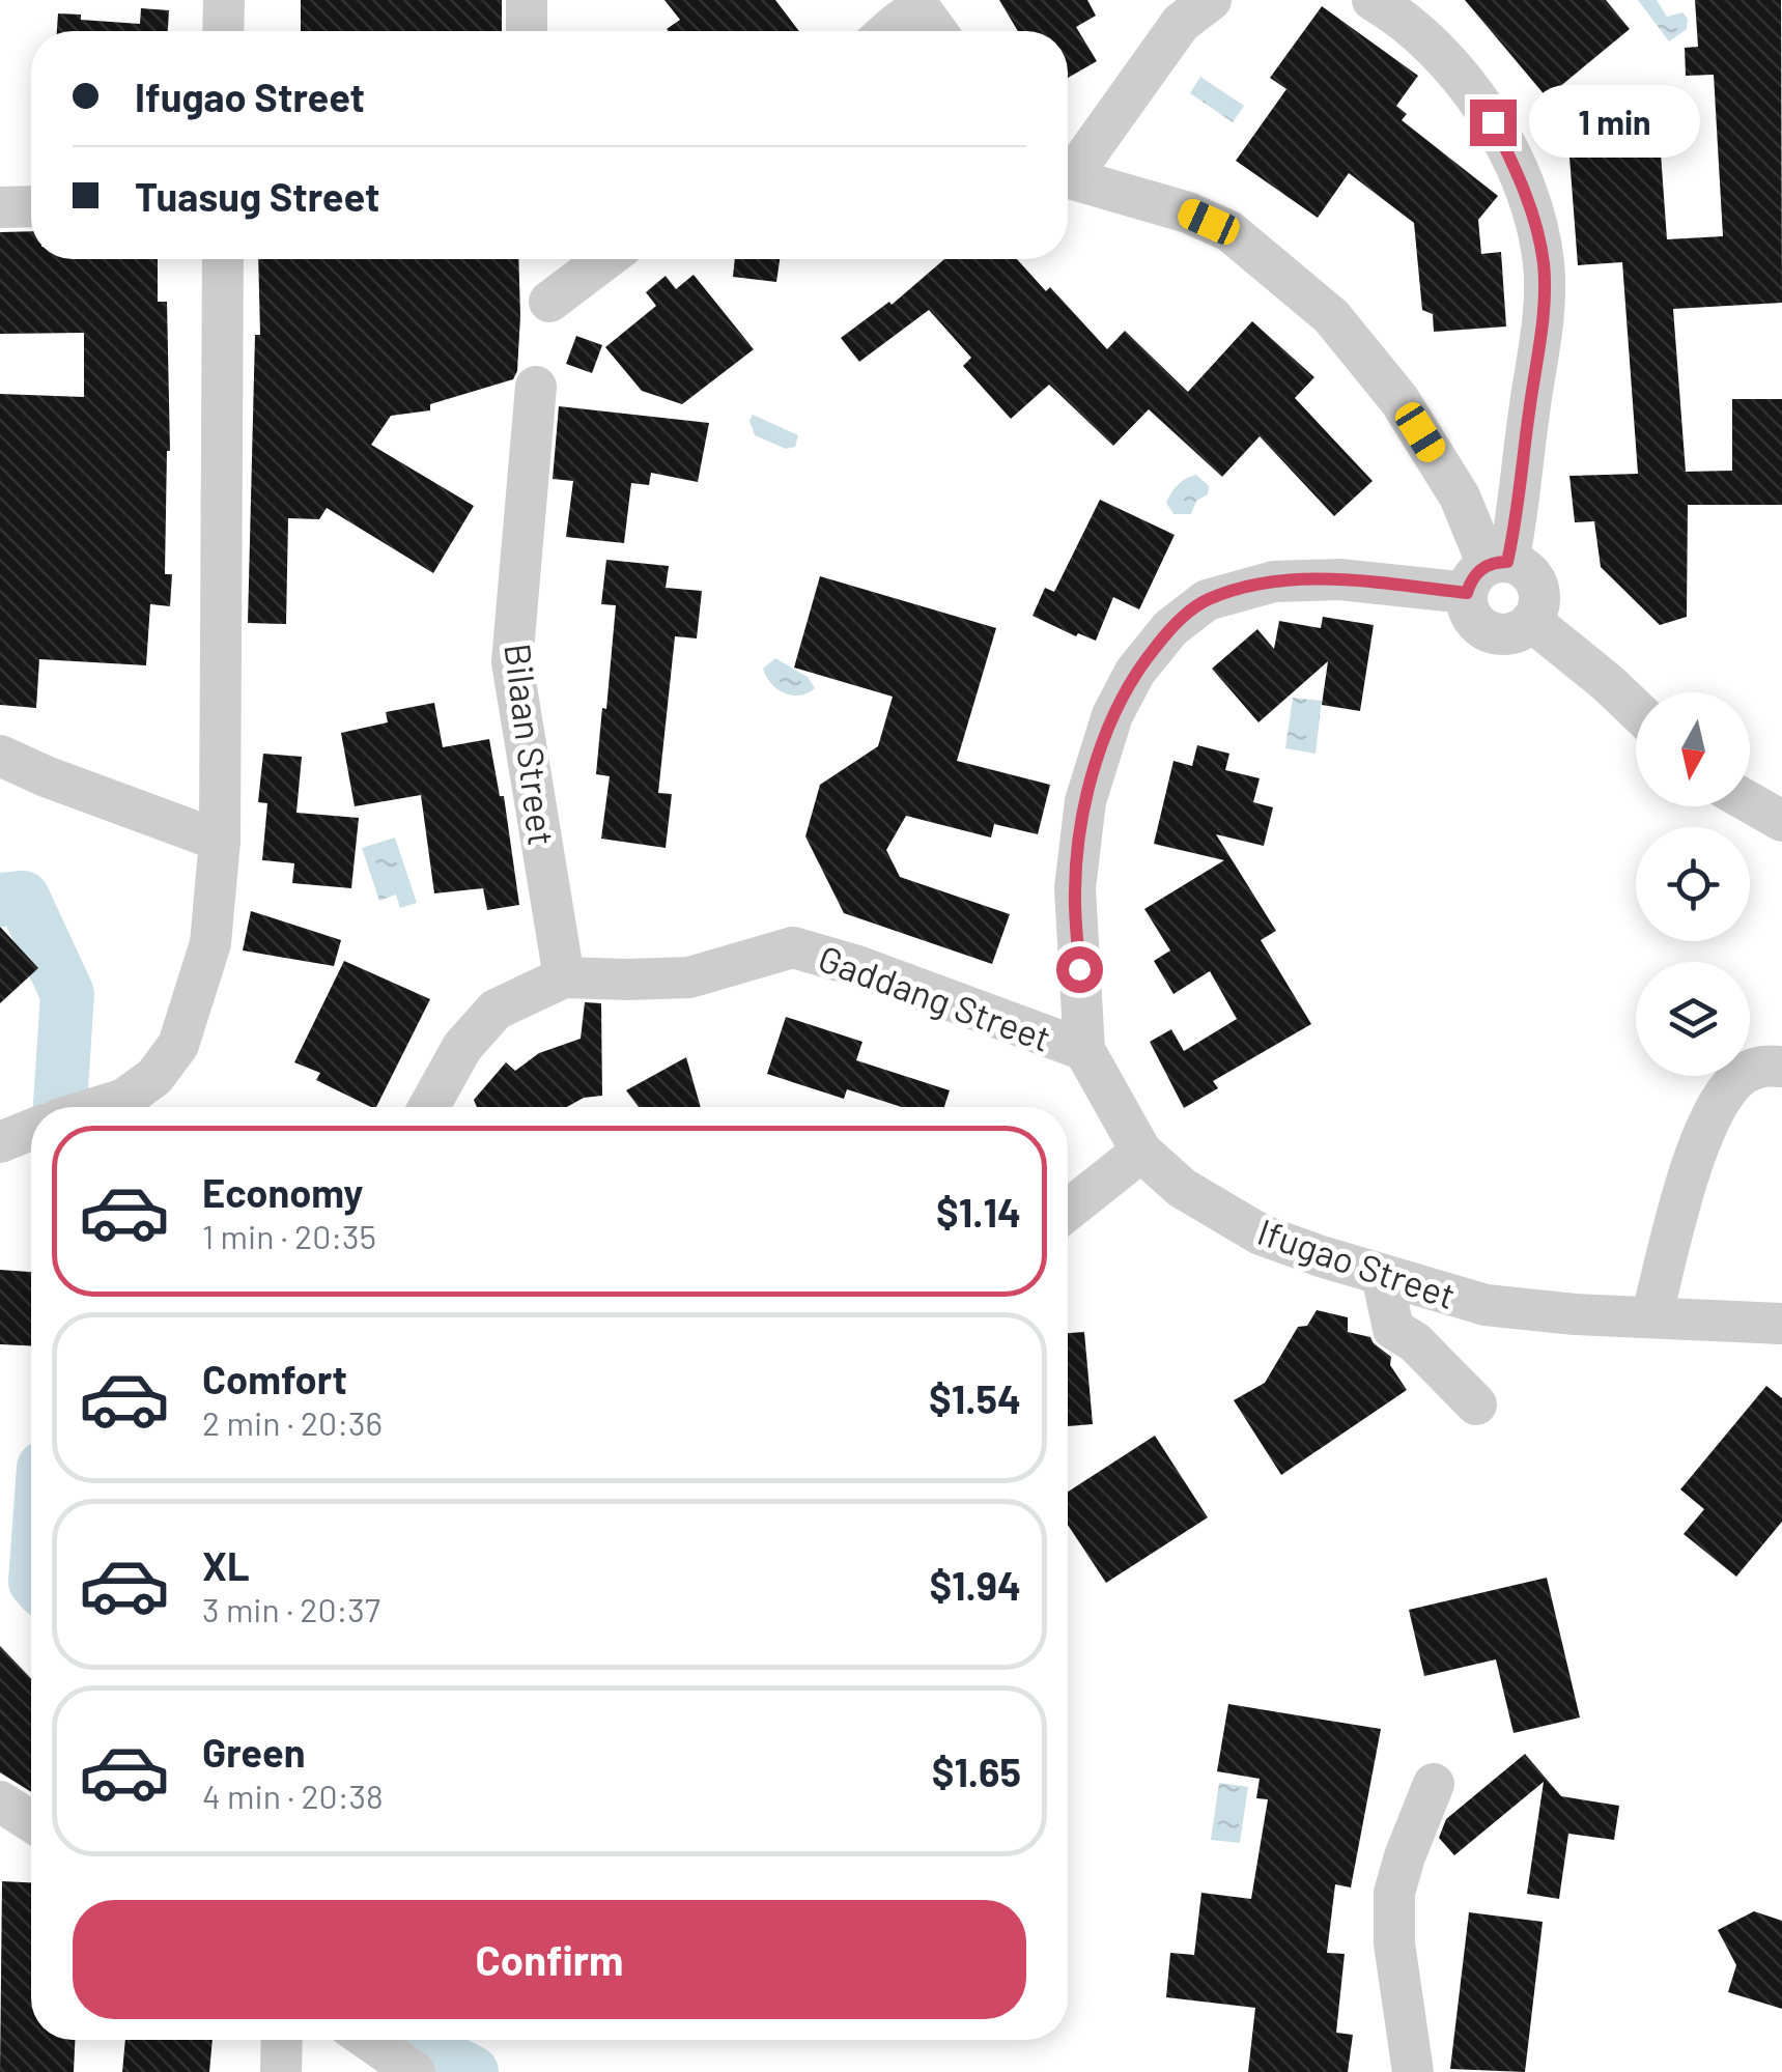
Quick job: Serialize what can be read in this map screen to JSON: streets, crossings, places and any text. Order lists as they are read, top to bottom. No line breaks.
{"streets":{"street":["Bilaan Street","Gaddang Street","Ifugao Street"]},"crossings":[["Bilaan Street","Gaddang Street"],["Gaddang Street","Ifugao Street"]],"north":"bottom","page":{"banner":["Ifugao Street","Tuasug Street"],"bubble":"1 min","list":[{"name":"Economy","note":"1 min · 20:35","value":"$1.14"},{"name":"Comfort","note":"2 min · 20:36","value":"$1.54"},{"name":"XL","note":"3 min · 20:37","value":"$1.94"},{"name":"Green","note":"4 min · 20:38","value":"$1.65"}],"buttons":"Confirm"}}
